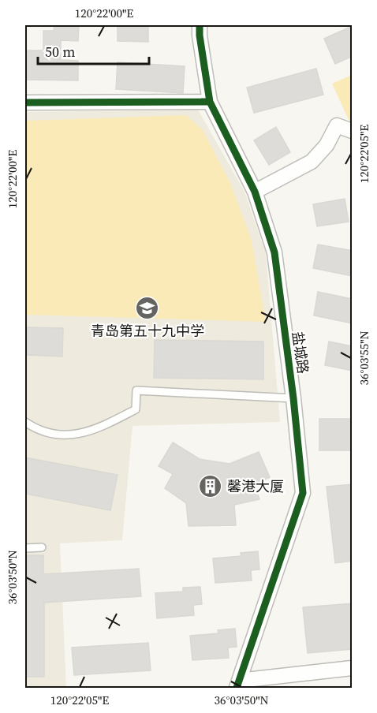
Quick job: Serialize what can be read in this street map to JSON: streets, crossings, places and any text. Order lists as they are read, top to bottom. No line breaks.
{"streets":{"street":["盐城路"]},"places":{"school or university":["青岛第五十九中学"],"building":["馨港大厦"]},"scale_bar":"50 m","coordinates":["120°22'00\"E","120°22'05\"E","36°03'55\"N","36°03'50\"N"]}
